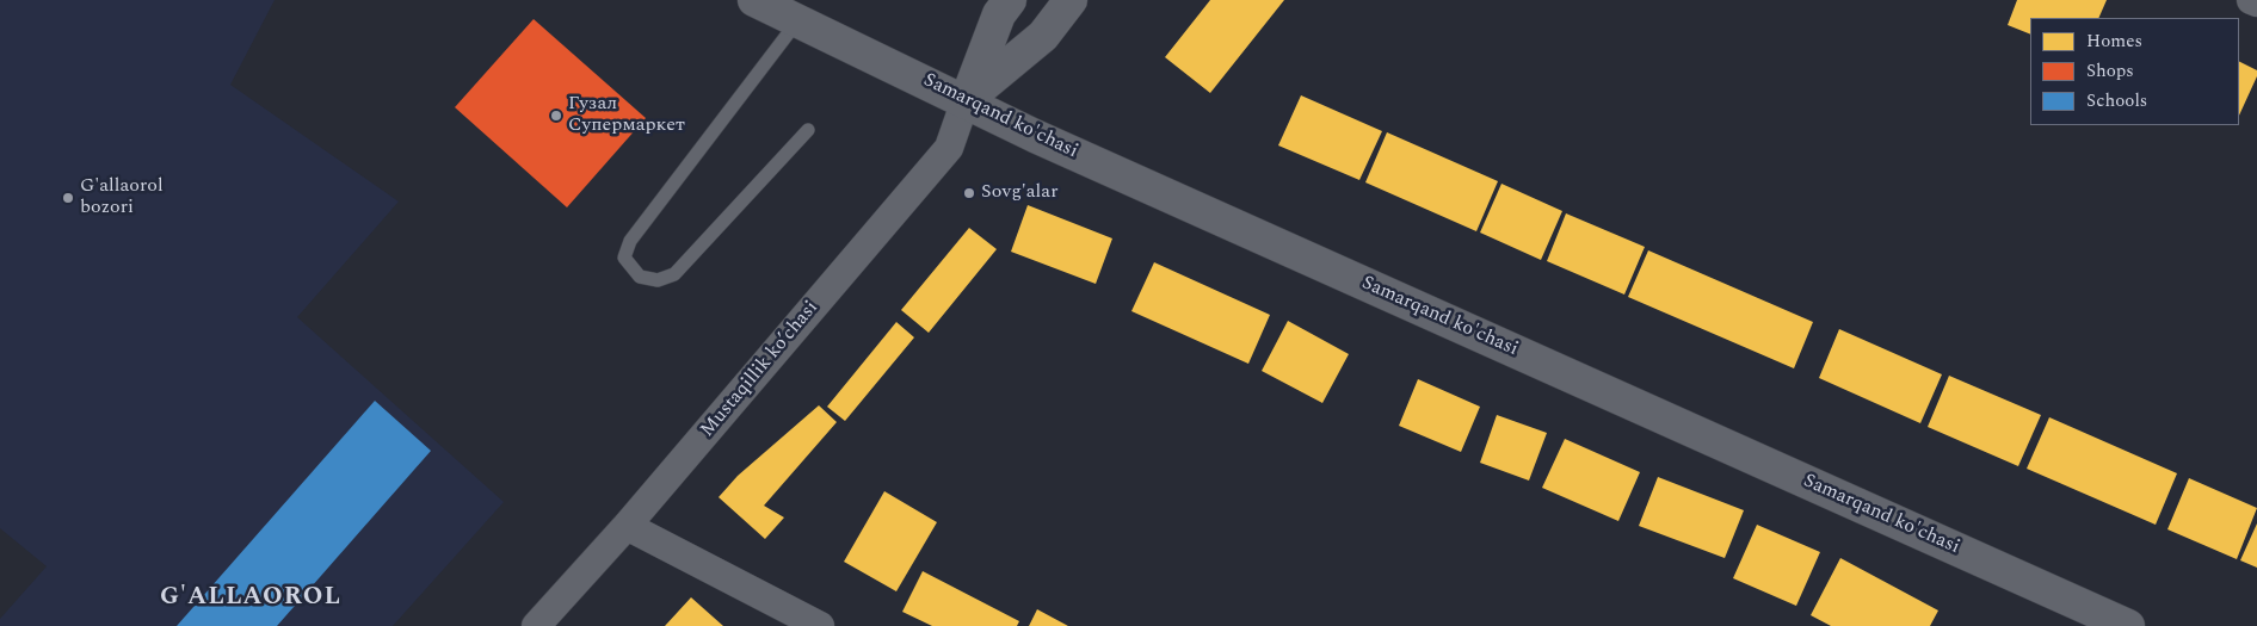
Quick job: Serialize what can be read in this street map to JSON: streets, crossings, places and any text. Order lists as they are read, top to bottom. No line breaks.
{"streets":{"street":["Samarqand ko'chasi","Mustaqillik ko’chasi"]},"crossings":[["Samarqand ko'chasi","Mustaqillik ko’chasi"]],"districts":["G'ALLAOROL"],"places":["Гузал Супермаркет","Sovg'alar","G'allaorol bozori"],"legend":["Homes","Shops","Schools"]}
